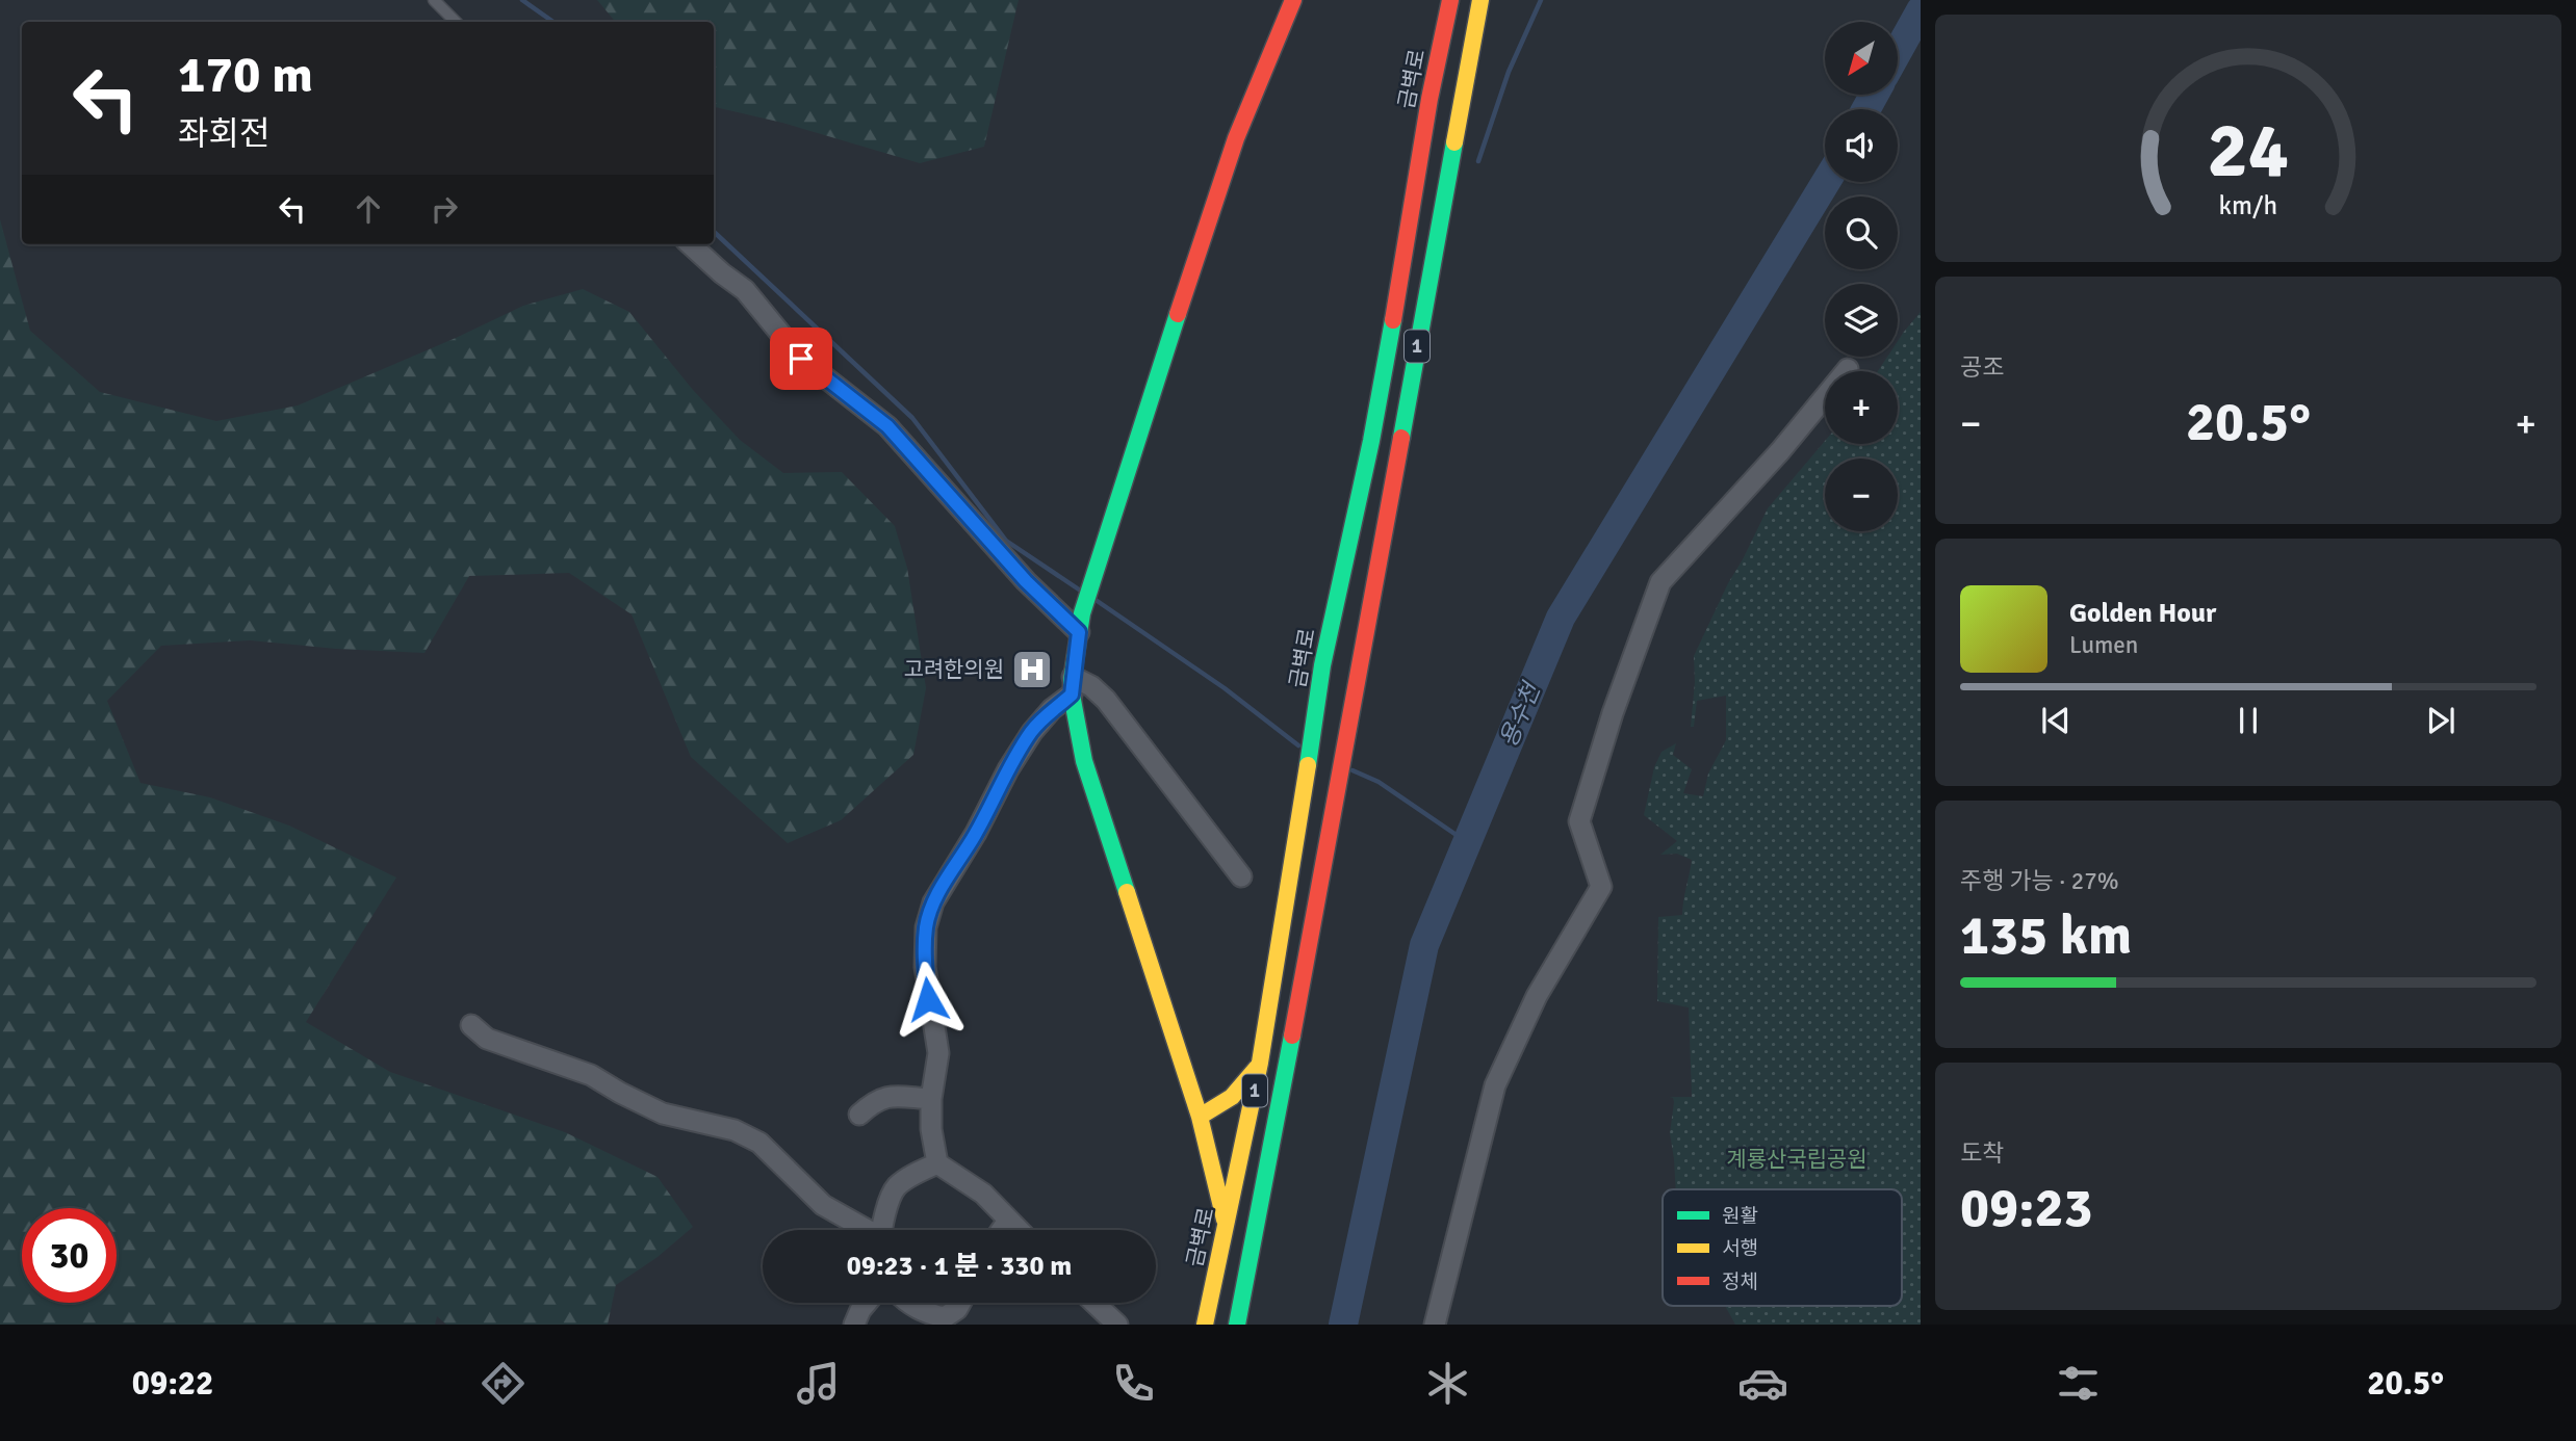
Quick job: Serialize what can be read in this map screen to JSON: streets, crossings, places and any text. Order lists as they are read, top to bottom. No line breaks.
{"streets":{"main road":["금벽로","1"]},"water":["용수천"],"parks":["계룡산국립공원"],"places":{"hospital":["고려한의원"]},"legend":["원활","서행","정체"],"north":"bottom left","page":{"map_buttons":["+","−"],"turn":["170 m","좌회전"],"tile":["공조",["주행 가능 · 27%","135 km"],["도착","09:23"]],"heat":["−","20.5°","+"],"song":["Golden Hour","Lumen"],"limit":"30","trip":"09:23 · 1 분 · 330 m","tabs":["09:22","20.5°"],"gauge":["24","km/h"]}}
